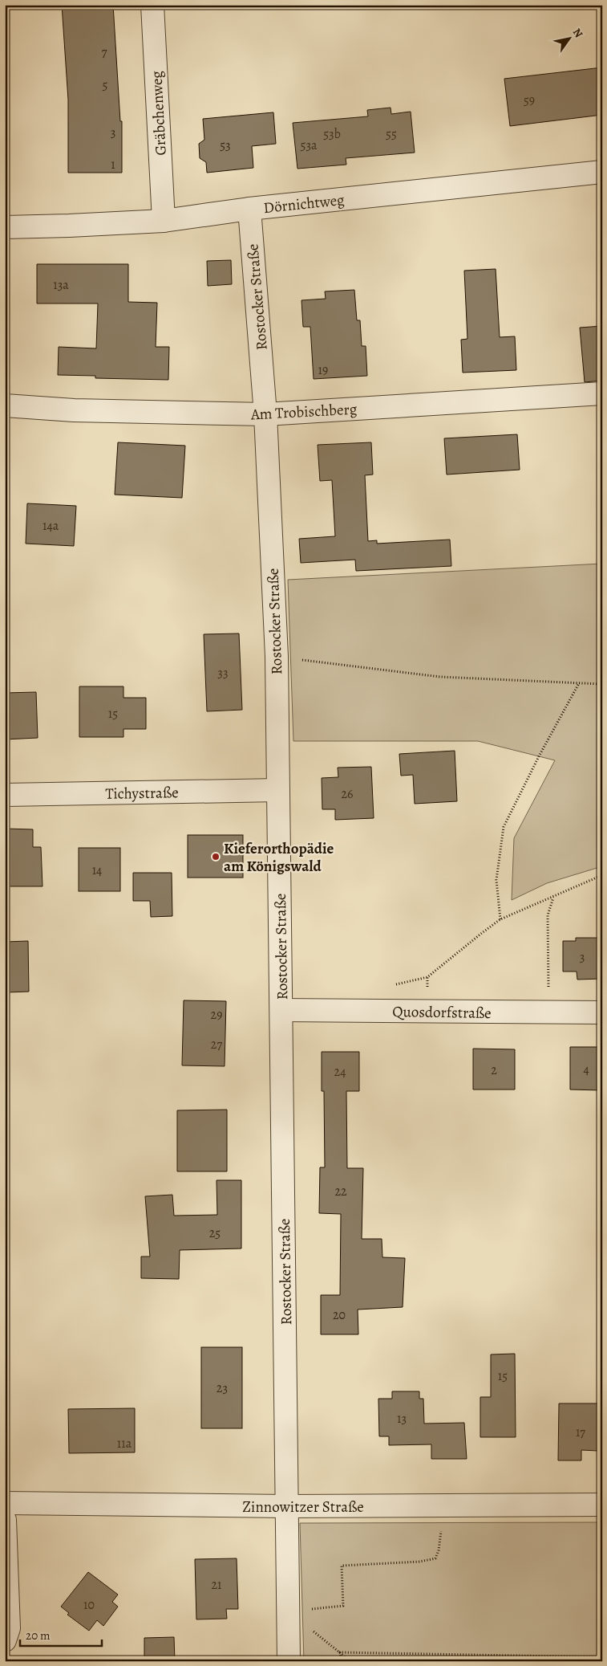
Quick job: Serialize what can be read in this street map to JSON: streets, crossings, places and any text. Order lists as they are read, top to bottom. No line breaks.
{"streets":{"street":["Gräbchenweg","Dörnichtweg","Rostocker Straße","Am Trobischberg","Tichystraße","Quosdorfstraße","Zinnowitzer Straße"]},"crossings":[["Gräbchenweg","Dörnichtweg"],["Dörnichtweg","Rostocker Straße"],["Rostocker Straße","Am Trobischberg"],["Rostocker Straße","Tichystraße"],["Rostocker Straße","Quosdorfstraße"],["Rostocker Straße","Zinnowitzer Straße"]],"places":["Kieferorthopädie am Königswald"],"house_numbers":["7","5","59","3","53b","55","53","53a","1","13a","19","14a","33","15","26","14","3","29","27","4","2","24","22","25","20","15","23","13","17","11a","21","10"],"scale_bar":"20 m","north":"top right"}
